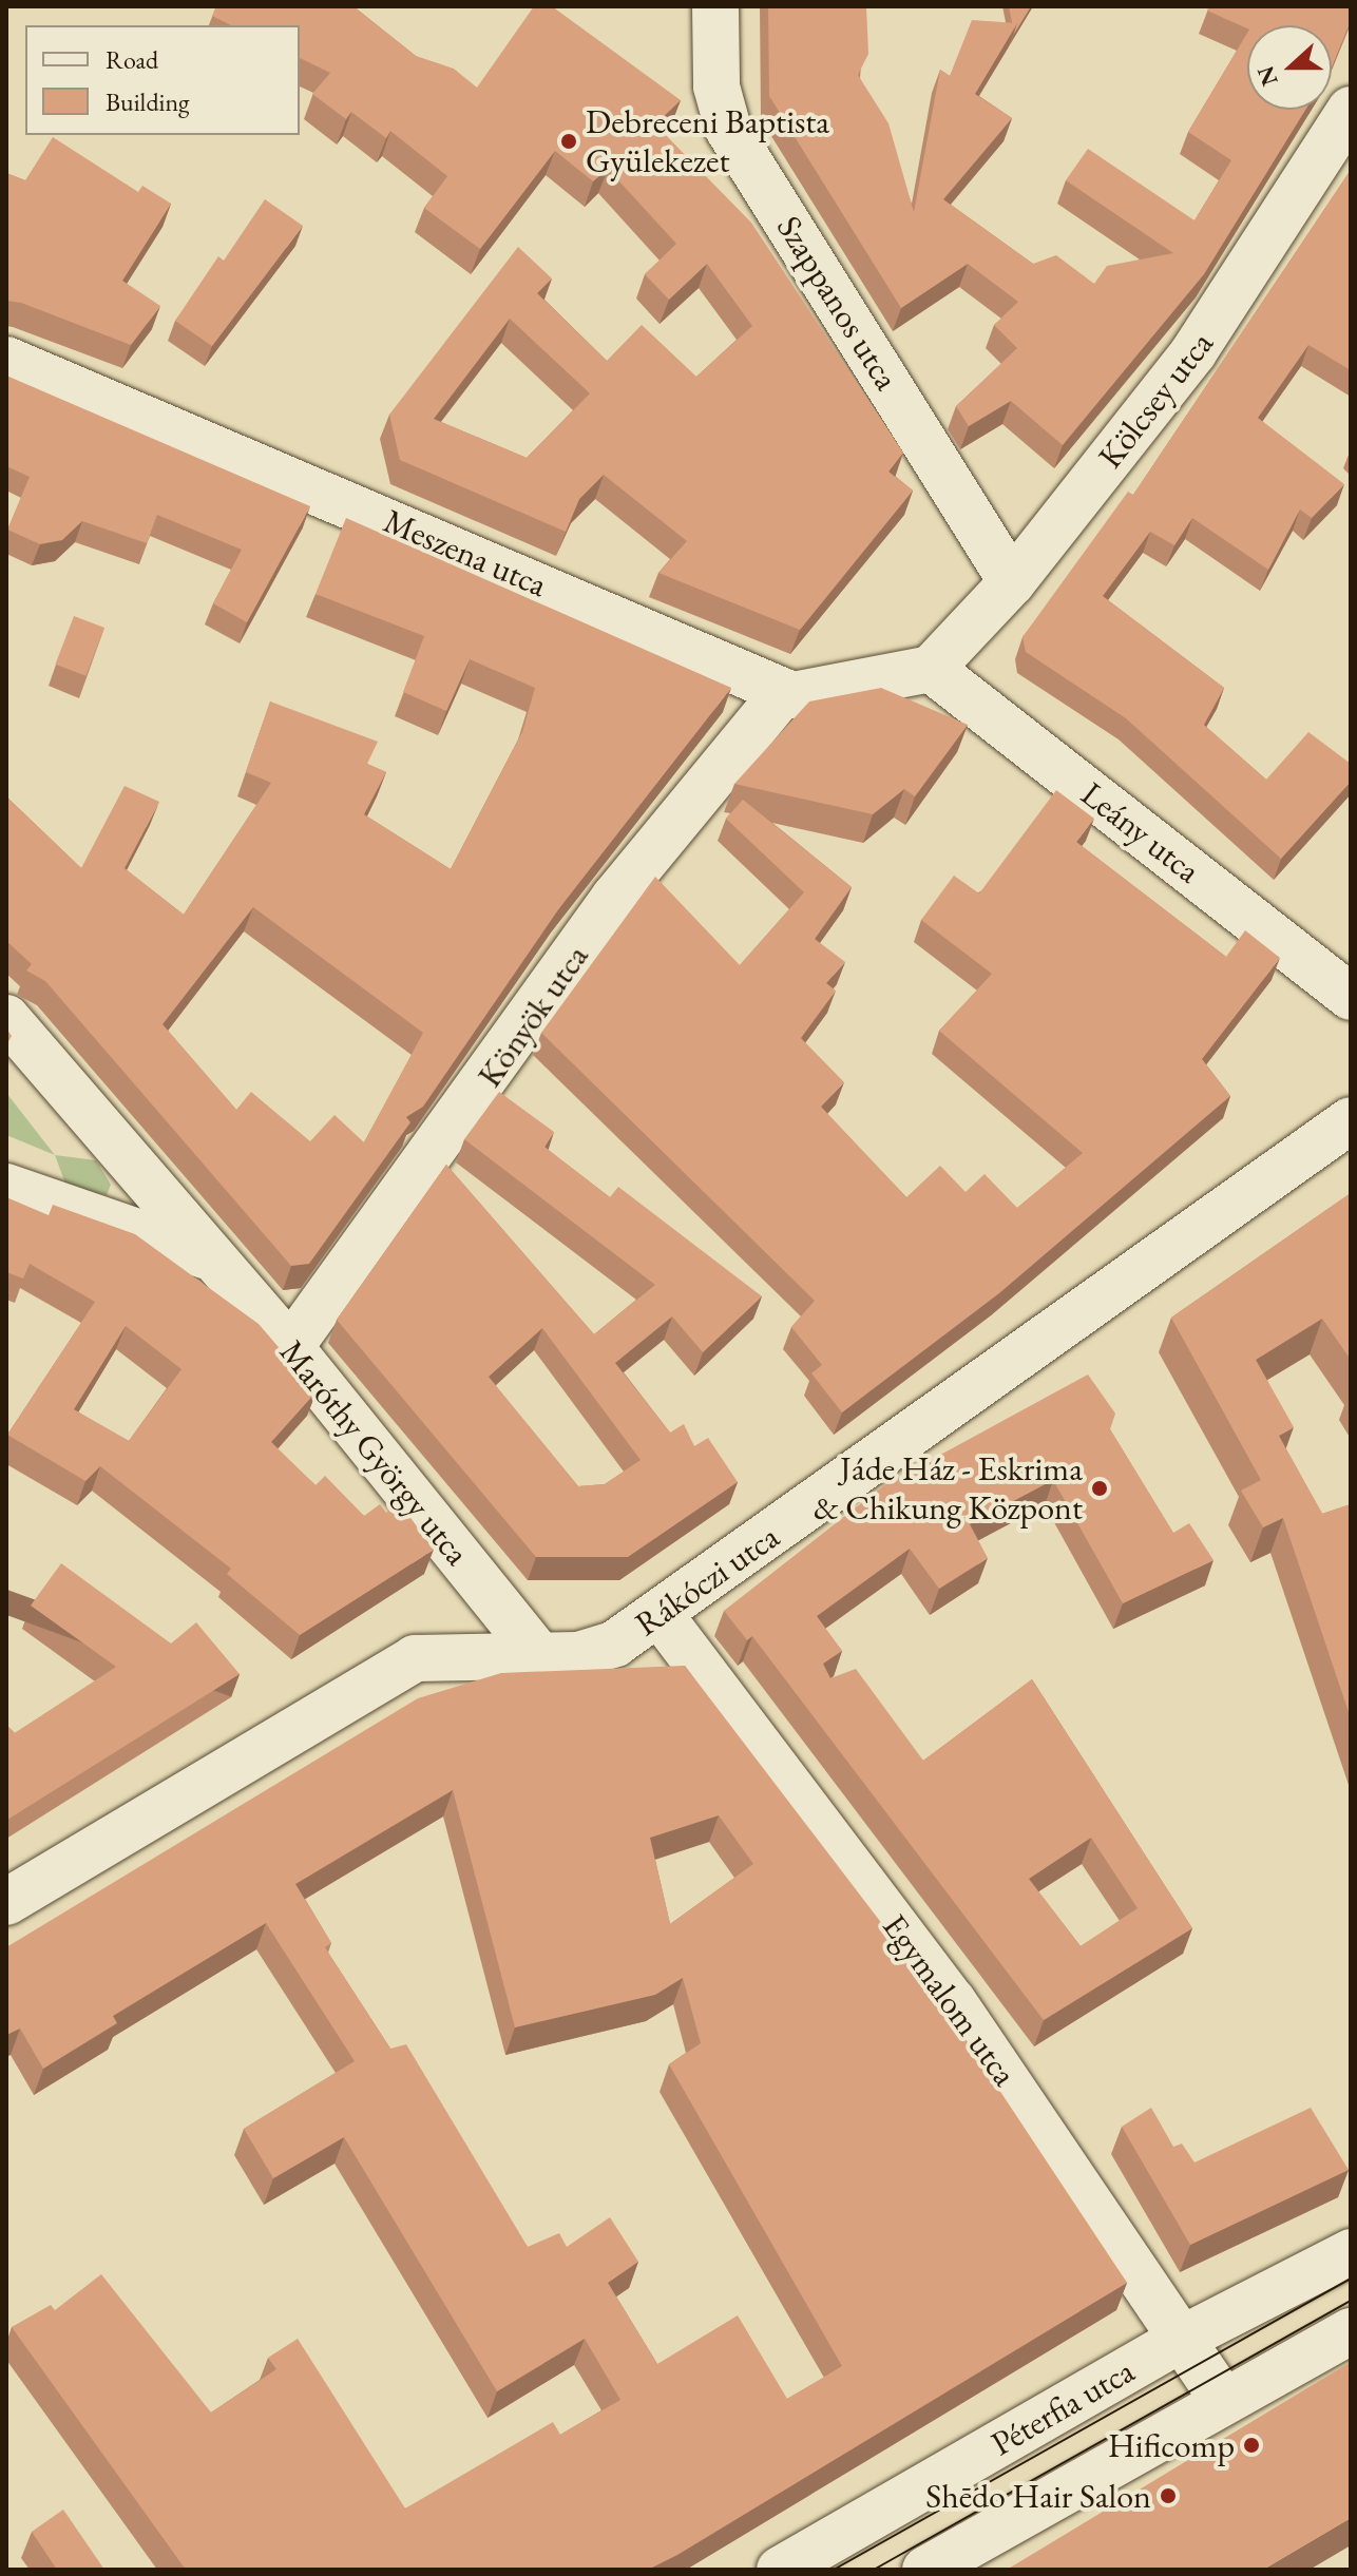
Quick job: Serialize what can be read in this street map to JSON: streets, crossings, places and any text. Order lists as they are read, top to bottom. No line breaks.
{"streets":{"street":["Szappanos utca","Kölcsey utca","Meszena utca","Leány utca","Könyök utca","Maróthy György utca","Rákóczi utca","Egymalom utca","Péterfia utca"]},"crossings":[["Szappanos utca","Kölcsey utca"],["Kölcsey utca","Meszena utca"],["Kölcsey utca","Leány utca"],["Meszena utca","Leány utca"],["Meszena utca","Könyök utca"],["Könyök utca","Maróthy György utca"],["Maróthy György utca","Rákóczi utca"],["Rákóczi utca","Egymalom utca"],["Egymalom utca","Péterfia utca"]],"places":["Debreceni Baptista Gyülekezet","Jáde Ház - Eskrima & Chikung Központ","Hificomp","Shēdo Hair Salon"],"legend":["Road","Building"],"north":"left"}
